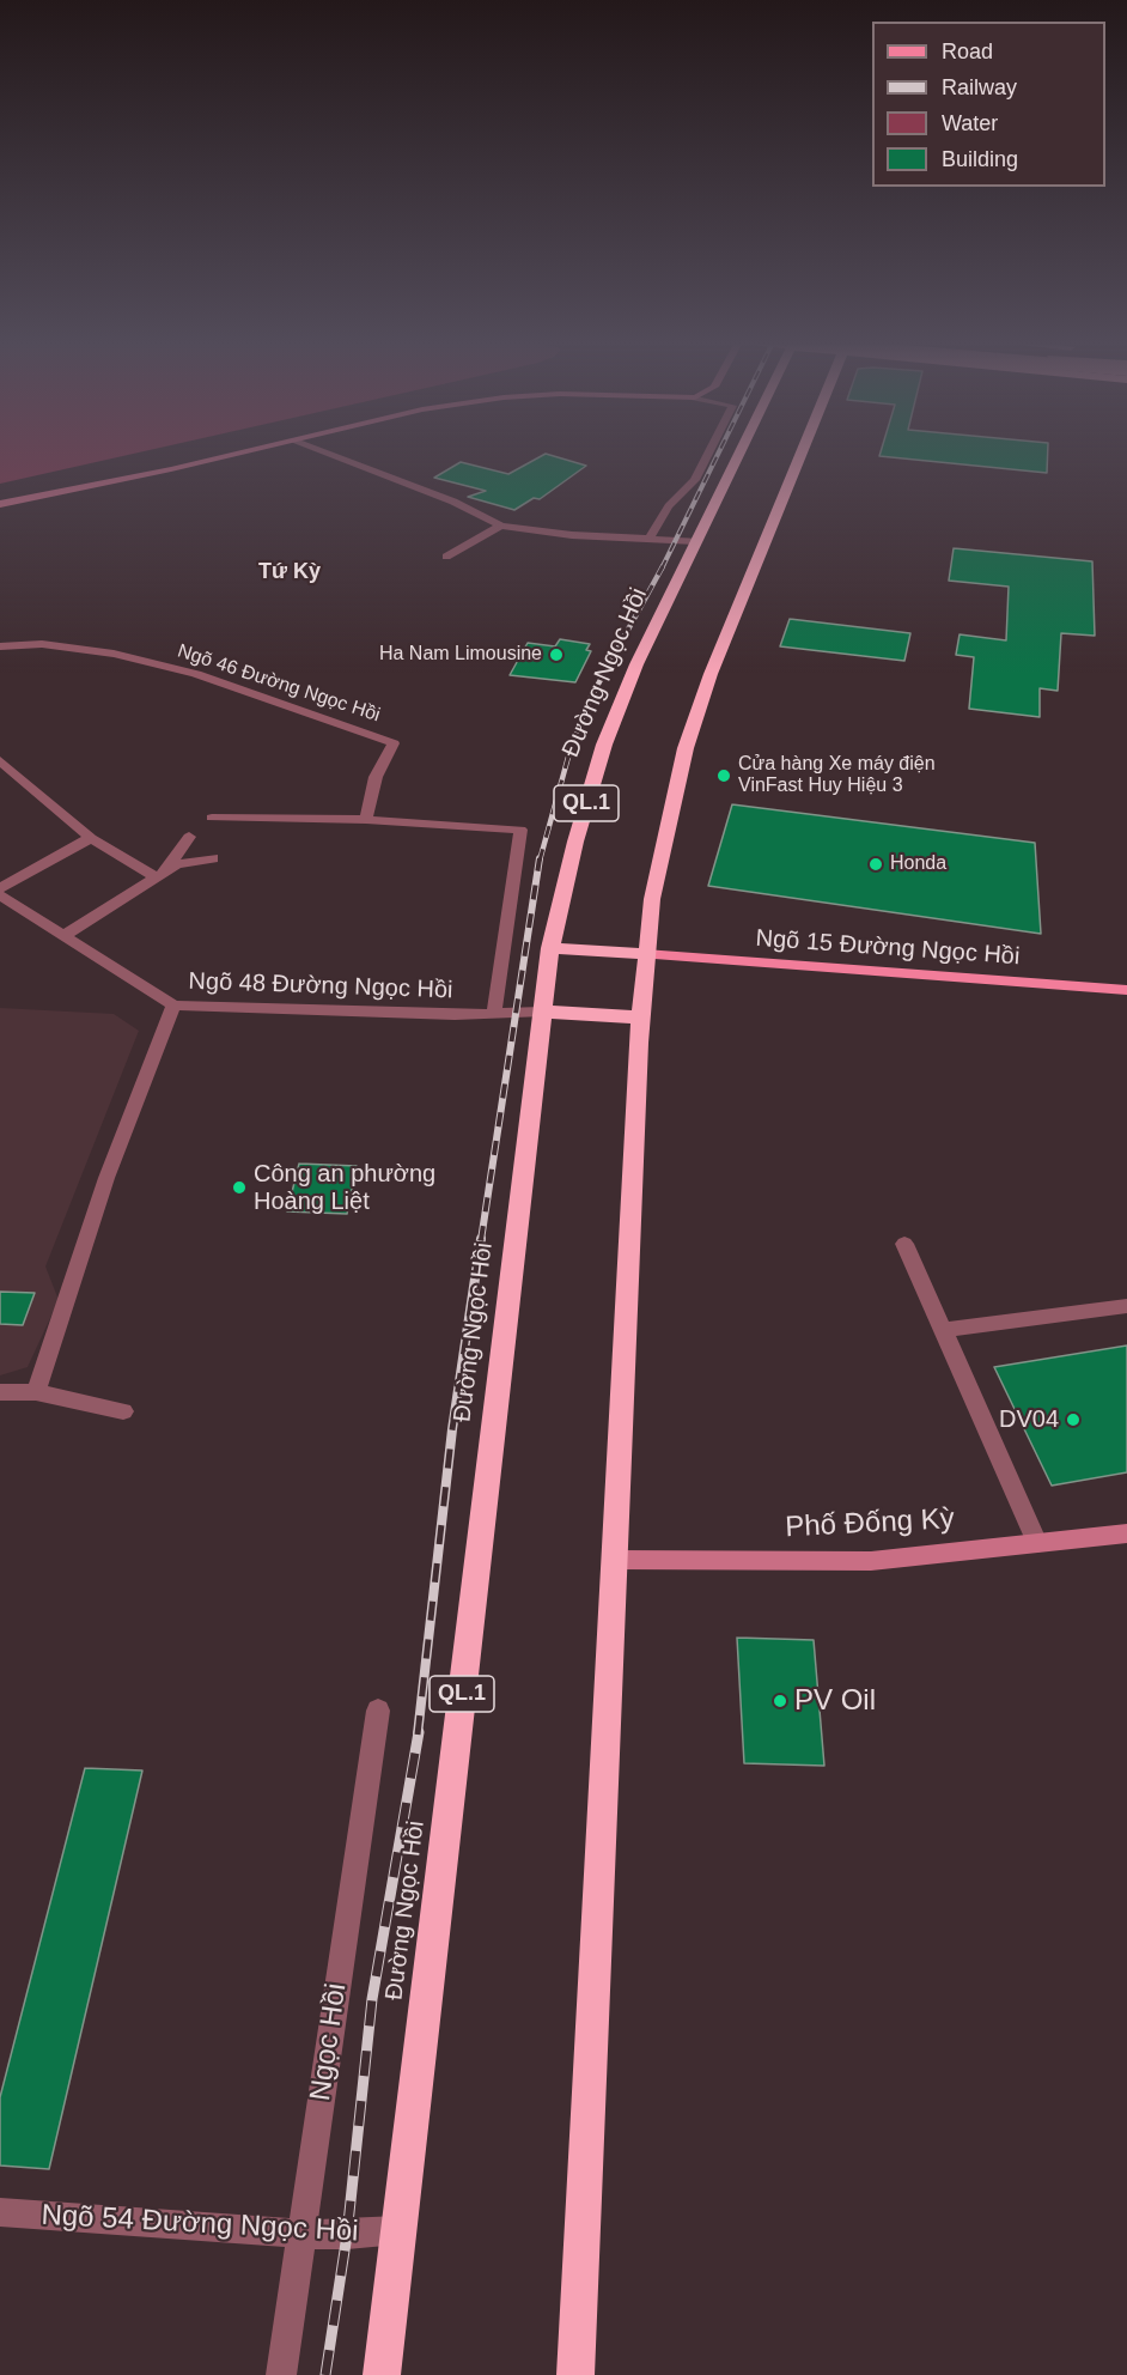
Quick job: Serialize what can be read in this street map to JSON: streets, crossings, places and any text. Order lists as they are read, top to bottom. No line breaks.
{"streets":{"highway":["Đường Ngọc Hồi","QL.1"],"main road":["Ngõ 15 Đường Ngọc Hồi"],"street":["Ngõ 46 Đường Ngọc Hồi","Ngõ 48 Đường Ngọc Hồi","Phố Đống Kỳ","Ngọc Hồi","Ngõ 54 Đường Ngọc Hồi"]},"crossings":[["Đường Ngọc Hồi","Ngõ 48 Đường Ngọc Hồi"],["Đường Ngọc Hồi","Ngõ 54 Đường Ngọc Hồi"],["Ngọc Hồi","Ngõ 54 Đường Ngọc Hồi"]],"districts":["Tứ Kỳ"],"places":["Ha Nam Limousine","Cửa hàng Xe máy điện VinFast Huy Hiệu 3","Honda","Công an phường Hoàng Liệt","DV04","PV Oil"],"legend":["Road","Railway","Water","Building"]}
